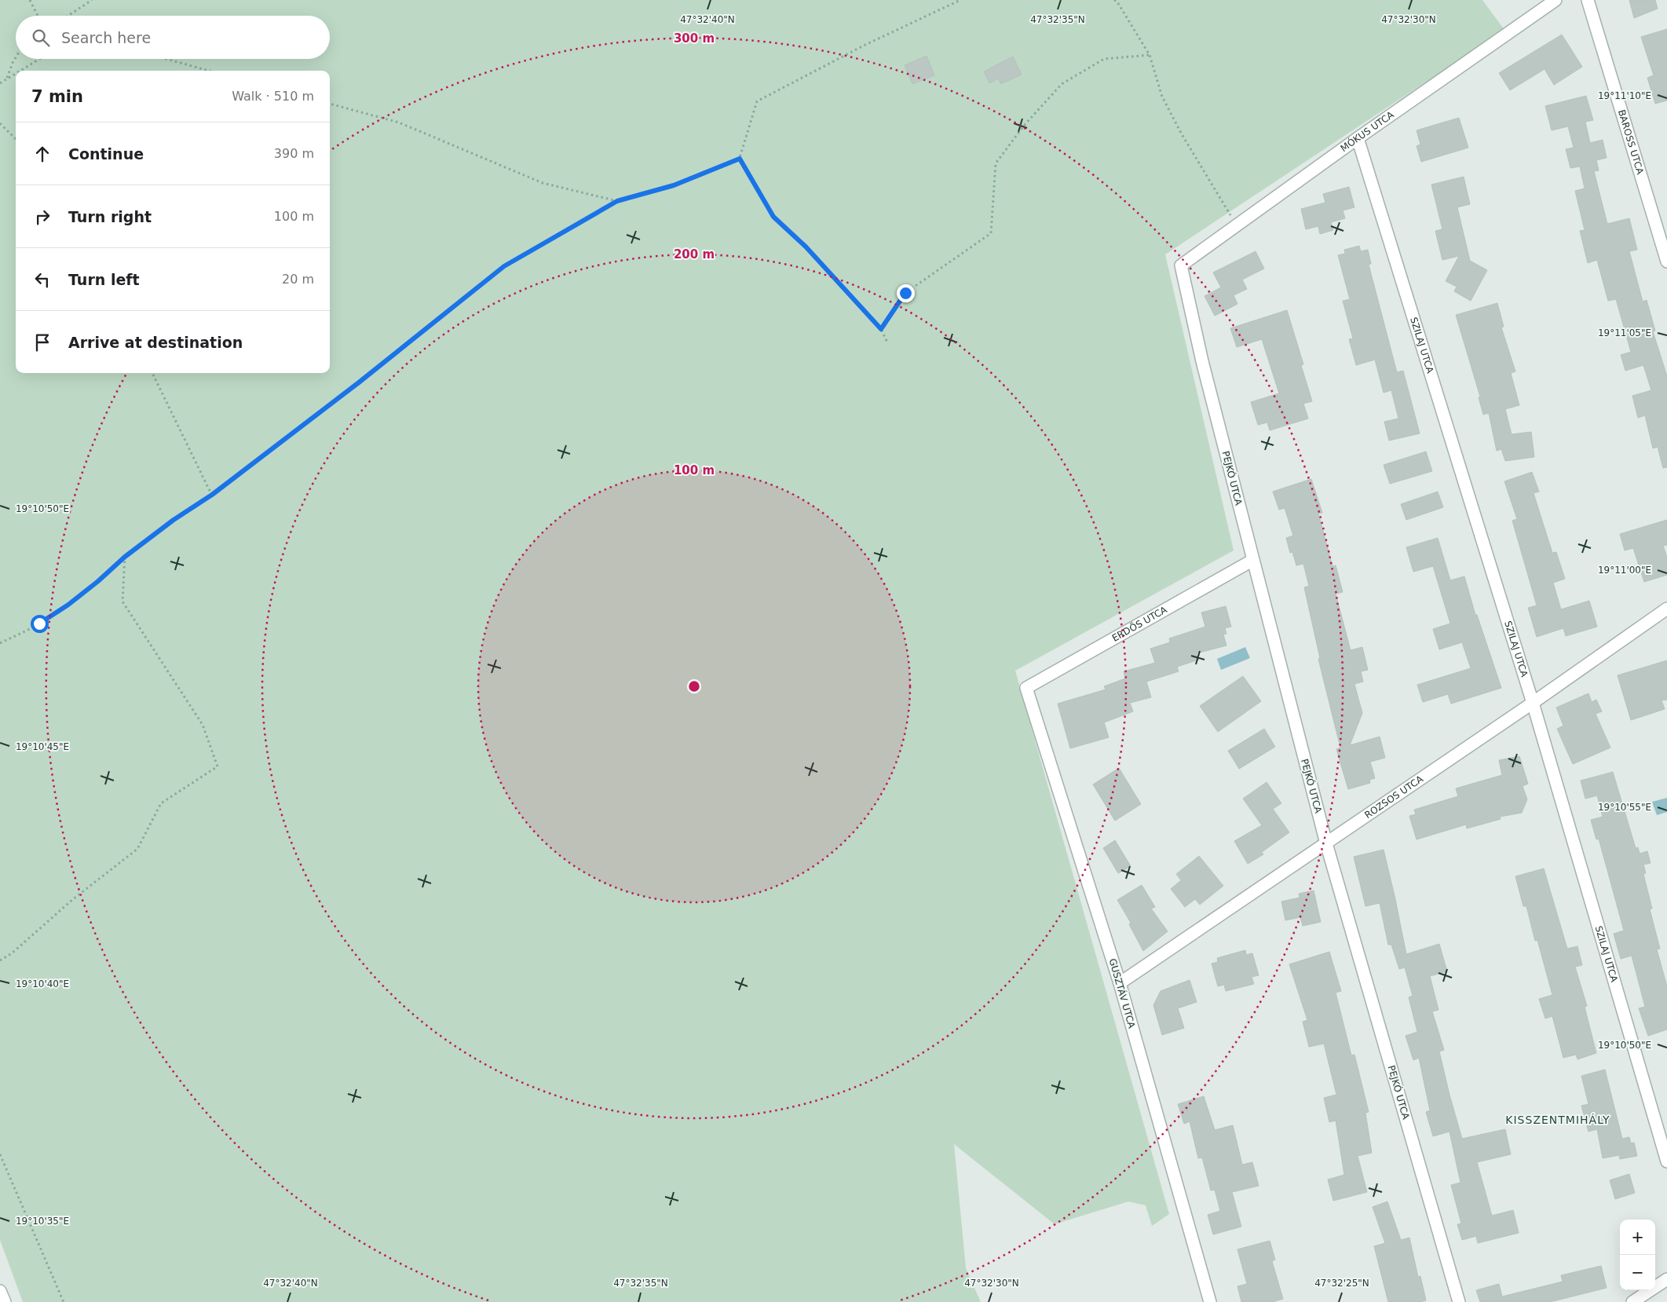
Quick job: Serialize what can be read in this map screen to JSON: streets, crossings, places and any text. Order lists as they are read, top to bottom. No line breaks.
{"streets":{"street":["MÓKUS UTCA","BAROSS UTCA","SZILAJ UTCA","PEJKÓ UTCA","ERDŐS UTCA","ROZSOS UTCA","GUSZTÁV UTCA"]},"crossings":[["MÓKUS UTCA","SZILAJ UTCA"],["MÓKUS UTCA","PEJKÓ UTCA"],["SZILAJ UTCA","ROZSOS UTCA"],["PEJKÓ UTCA","ERDŐS UTCA"],["PEJKÓ UTCA","ROZSOS UTCA"],["ERDŐS UTCA","GUSZTÁV UTCA"],["ROZSOS UTCA","GUSZTÁV UTCA"]],"districts":["KISSZENTMIHÁLY"],"page":{"search":"Search here","heading":["7 min","Walk · 510 m"],"list":[["Continue","390 m"],["Turn right","100 m"],["Turn left","20 m"],"Arrive at destination"],"map_buttons":["+","−"]},"coordinates":["47°32'40\"N","47°32'35\"N","47°32'30\"N","19°11'10\"E","19°11'05\"E","19°10'50\"E","19°11'00\"E","19°10'45\"E","19°10'55\"E","19°10'40\"E","19°10'35\"E","47°32'25\"N"],"rings":["300 m","200 m","100 m"]}
